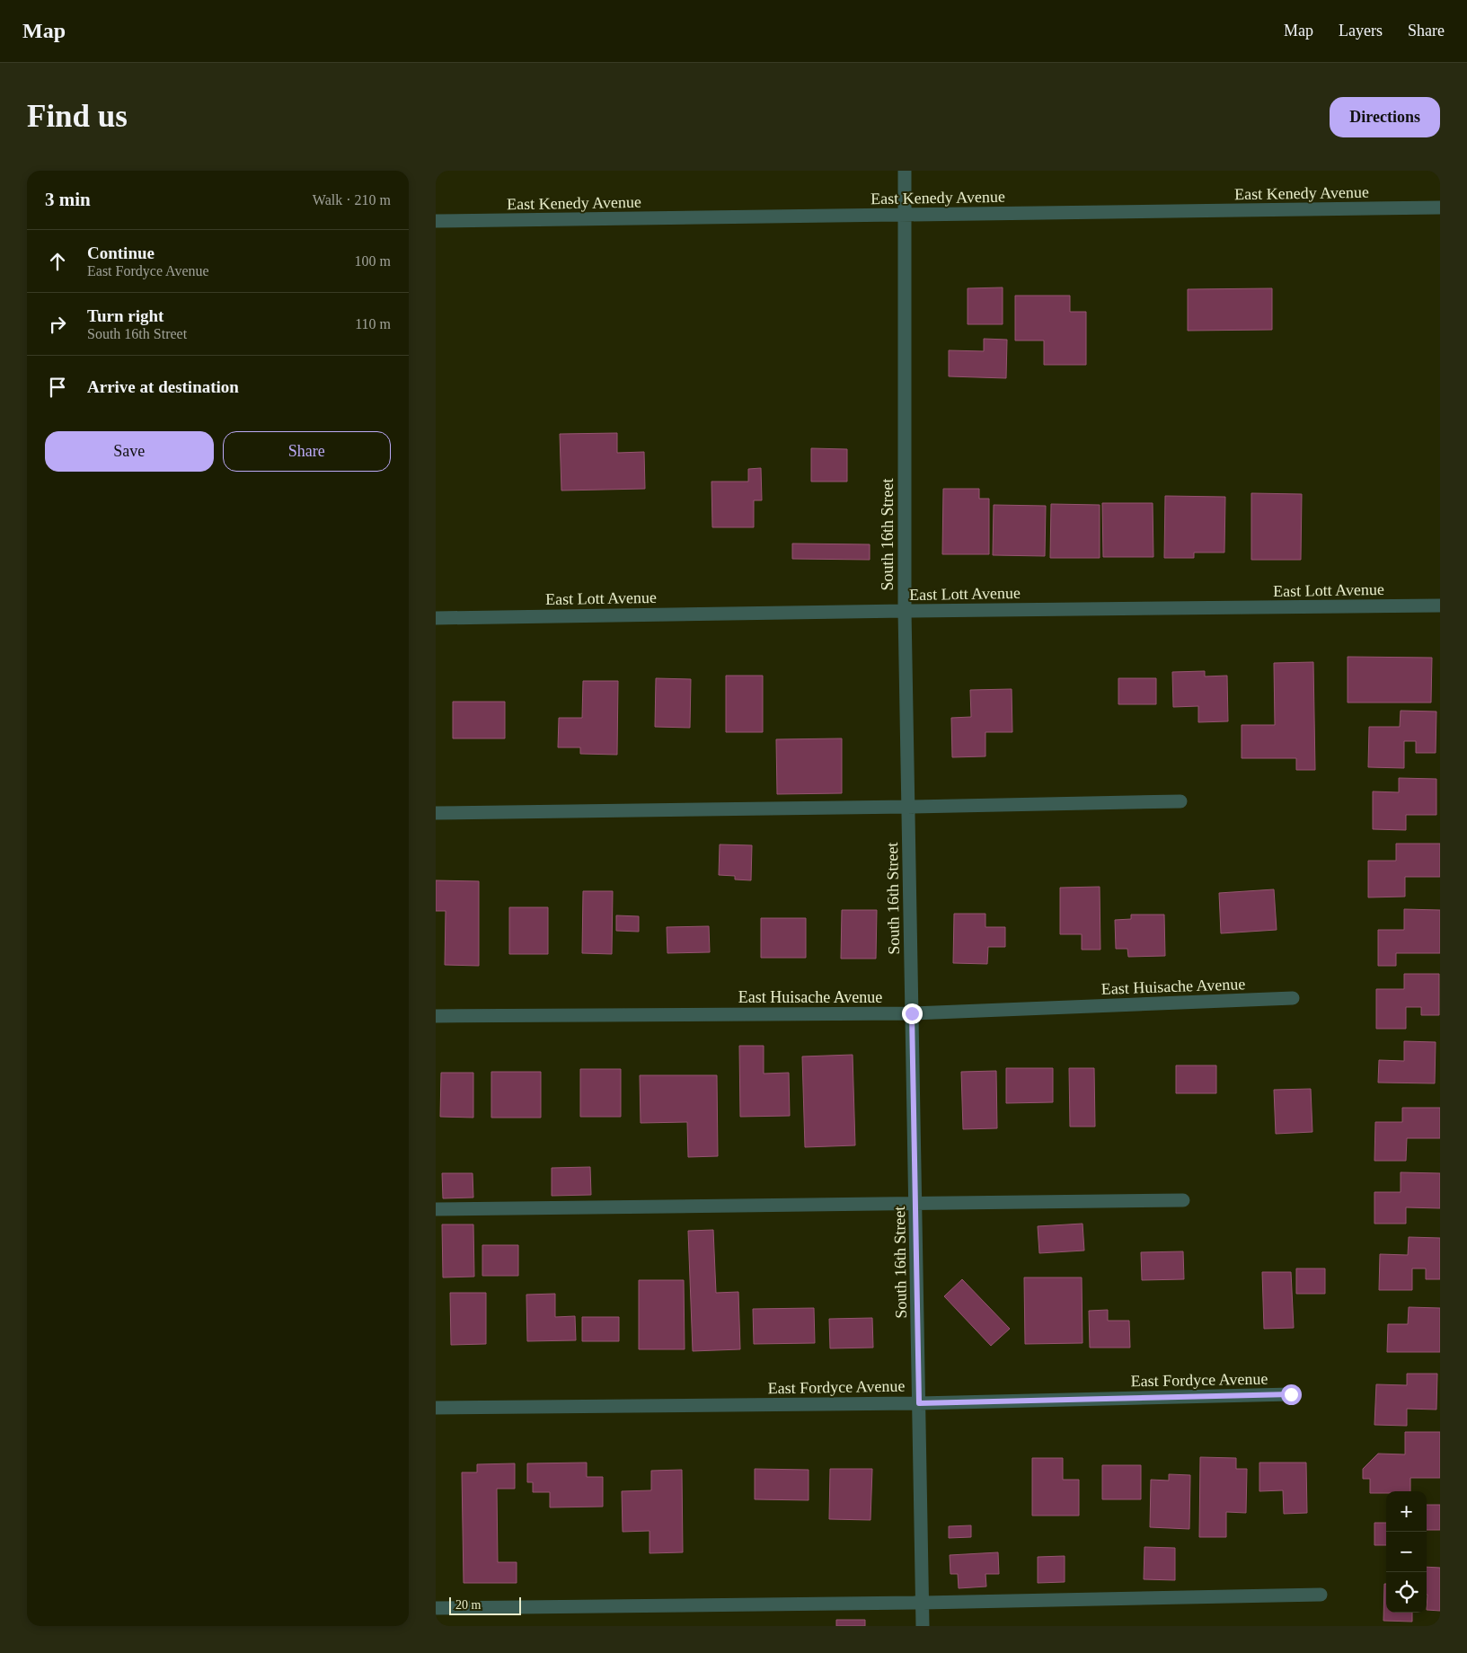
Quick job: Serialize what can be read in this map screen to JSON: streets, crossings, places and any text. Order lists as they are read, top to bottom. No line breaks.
{"streets":{"street":["East Kenedy Avenue","South 16th Street","East Lott Avenue","East Huisache Avenue","East Fordyce Avenue"]},"crossings":[["East Kenedy Avenue","South 16th Street"],["South 16th Street","East Lott Avenue"],["South 16th Street","East Huisache Avenue"],["South 16th Street","East Fordyce Avenue"]],"scale_bar":"20 m","page":{"header":"Map","nav":["Map","Layers","Share"],"buttons":["Directions",["Save","Share"]],"title":"Find us","heading":["3 min","Walk · 210 m"],"list":[["Continue","East Fordyce Avenue","100 m"],["Turn right","South 16th Street","110 m"],"Arrive at destination"],"map_buttons":["+","−"],"scale":"20 m"}}
